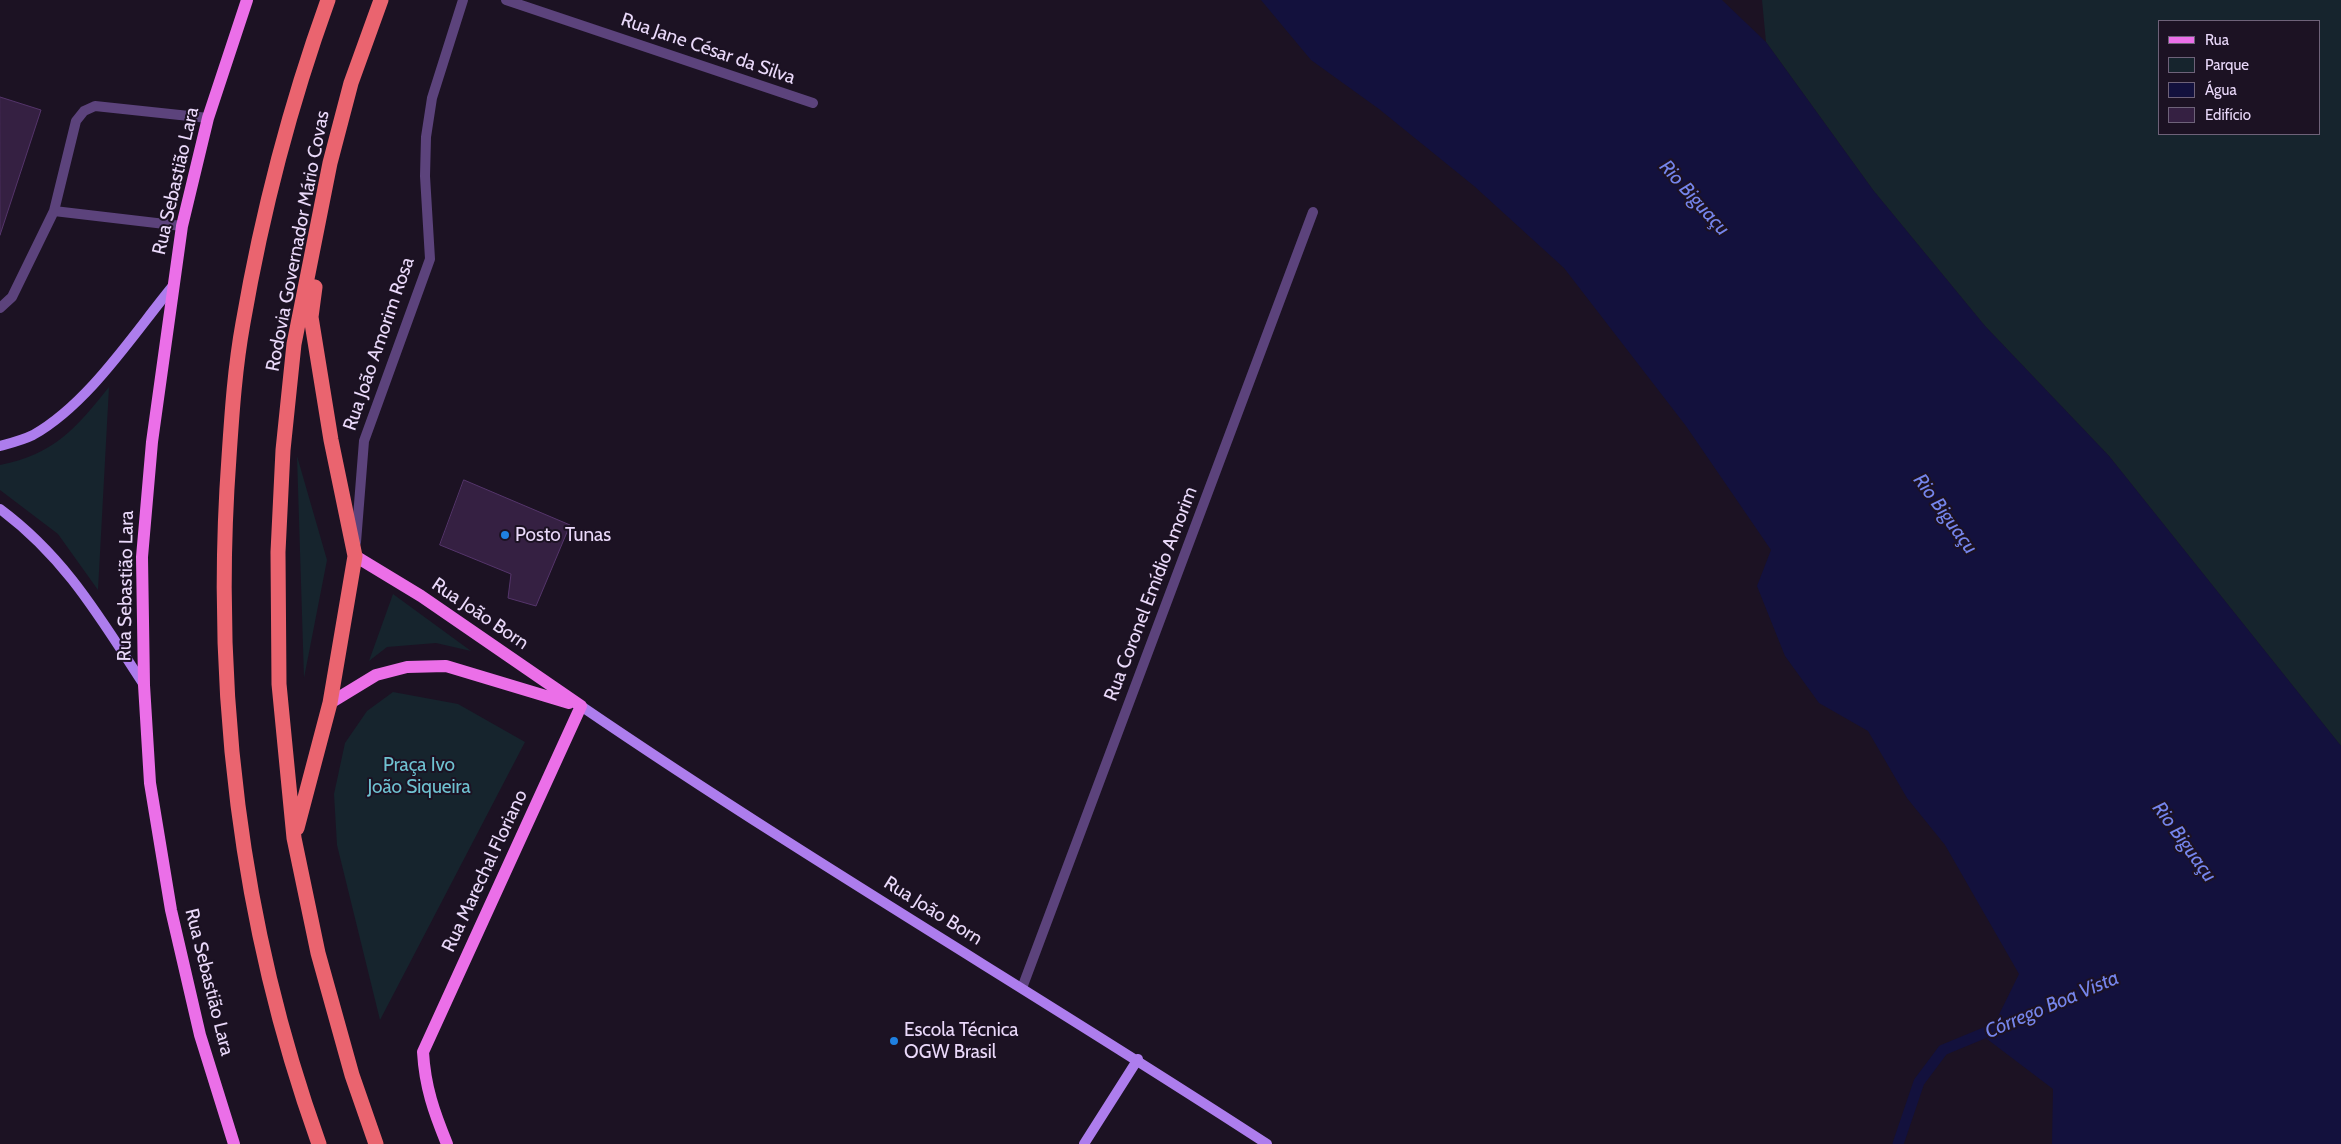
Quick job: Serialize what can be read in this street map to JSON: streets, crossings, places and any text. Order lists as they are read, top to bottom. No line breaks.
{"streets":{"highway":["Rodovia Governador Mário Covas"],"main road":["Rua Sebastião Lara","Rua João Born","Rua Marechal Floriano"],"street":["Rua Jane César da Silva","Rua João Amorim Rosa","Rua Coronel Emídio Amorim"]},"crossings":[["Rua João Amorim Rosa","Rua João Born"],["Rua Coronel Emídio Amorim","Rua João Born"],["Rua João Born","Rua Marechal Floriano"]],"water":["Rio Biguaçu","Córrego Boa Vista"],"parks":["Praça Ivo João Siqueira"],"places":["Posto Tunas","Escola Técnica OGW Brasil"],"legend":["Rua","Parque","Água","Edifício"]}
